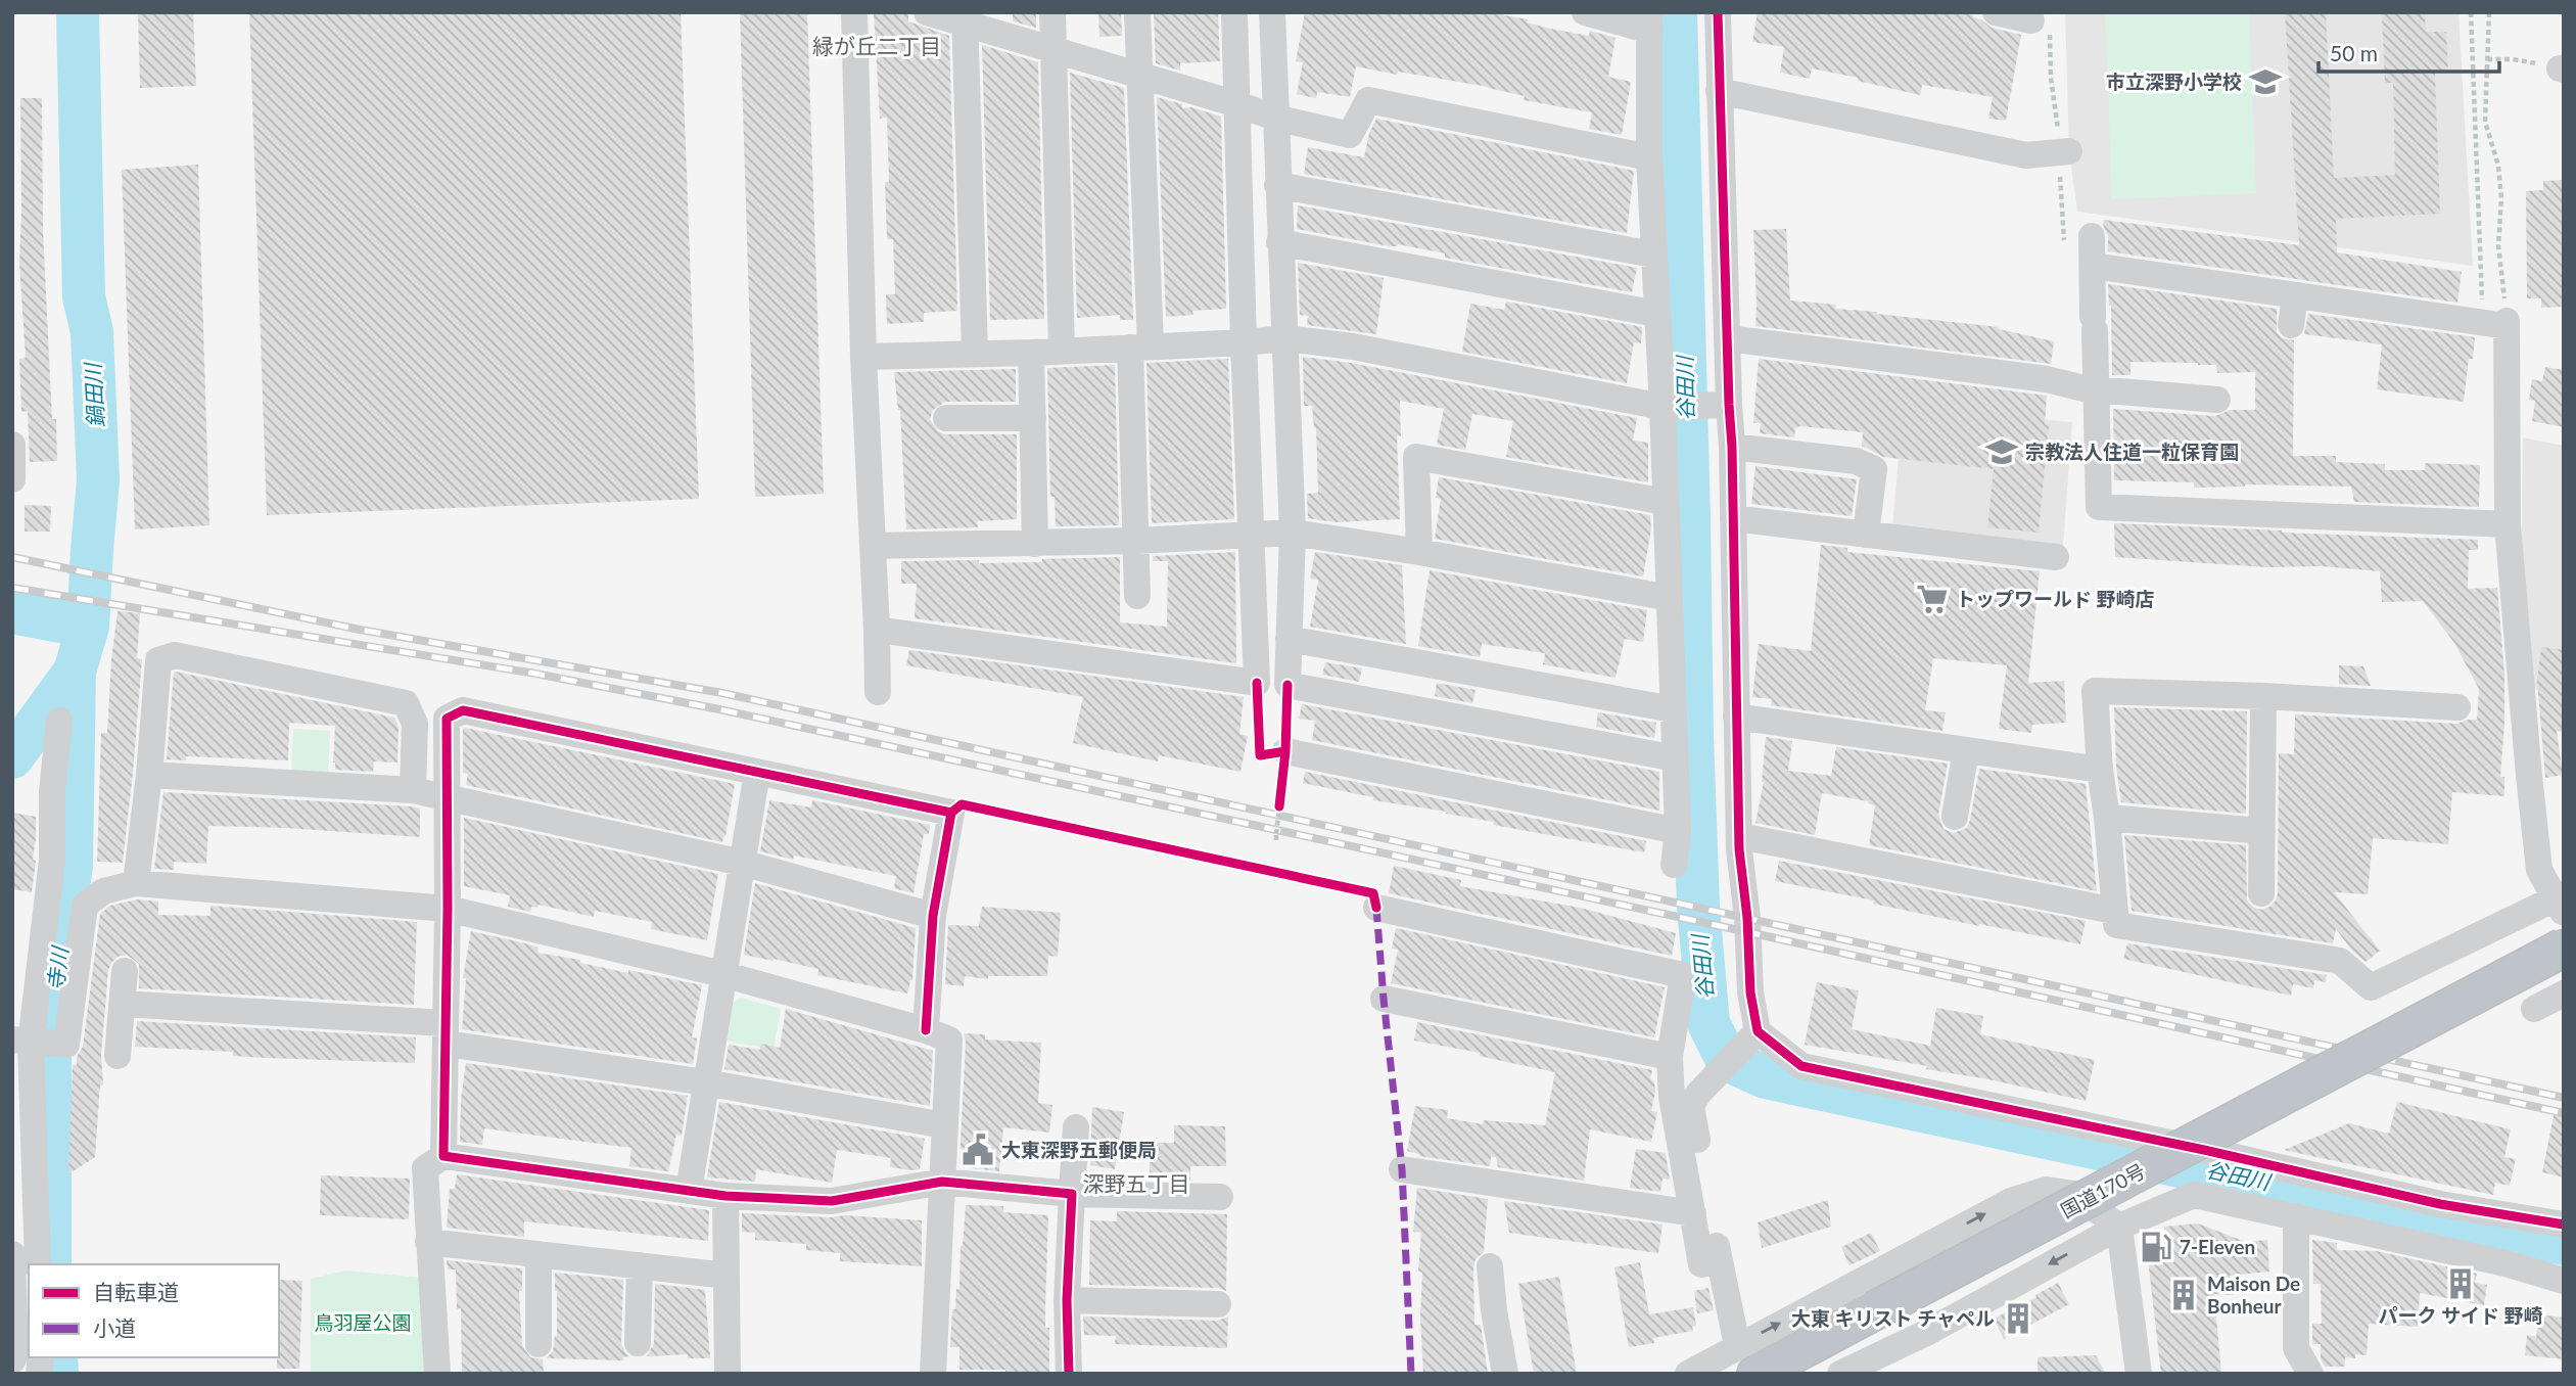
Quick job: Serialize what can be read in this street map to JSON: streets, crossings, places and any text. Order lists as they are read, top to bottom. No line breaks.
{"streets":{"highway":["国道170号"]},"districts":["緑が丘二丁目","深野五丁目"],"water":["谷田川","鍋田川","寺川"],"parks":["鳥羽屋公園"],"places":{"school or university":["市立深野小学校","宗教法人住道一粒保育園"],"supermarket":["トップワールド 野崎店"],"public building":["大東深野五郵便局"],"fuel station":["7-Eleven"],"building":["パーク サイド 野崎","Maison De Bonheur","大東 キリスト チャペル"]},"legend":["自転車道","小道"],"scale_bar":"50 m"}
